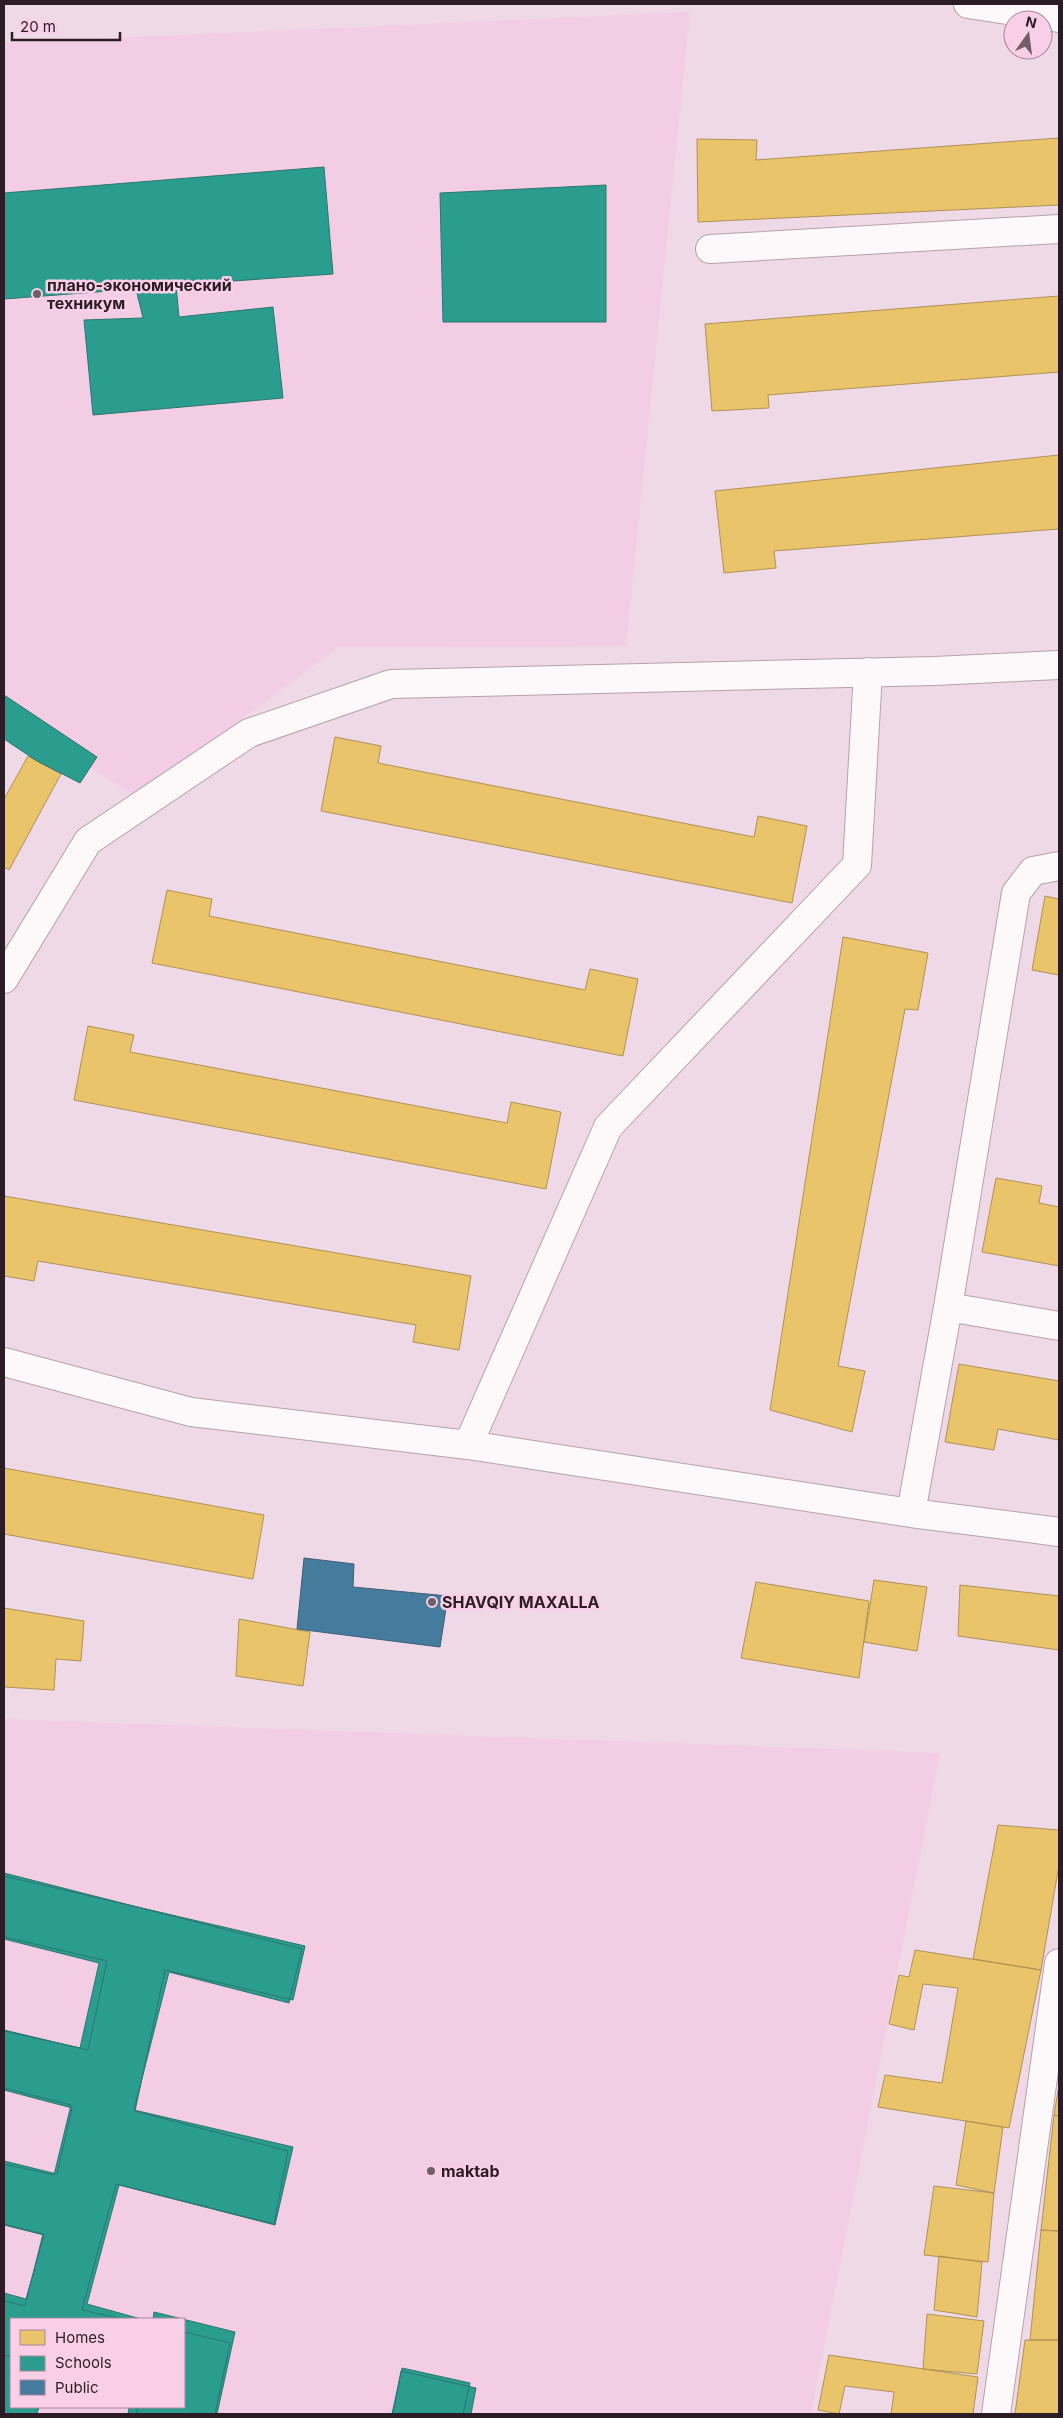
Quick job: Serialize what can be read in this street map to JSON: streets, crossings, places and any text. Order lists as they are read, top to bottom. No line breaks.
{"places":["плано-экономический техникум","SHAVQIY MAXALLA","maktab"],"legend":["Homes","Schools","Public"],"scale_bar":"20 m","north":"top"}
